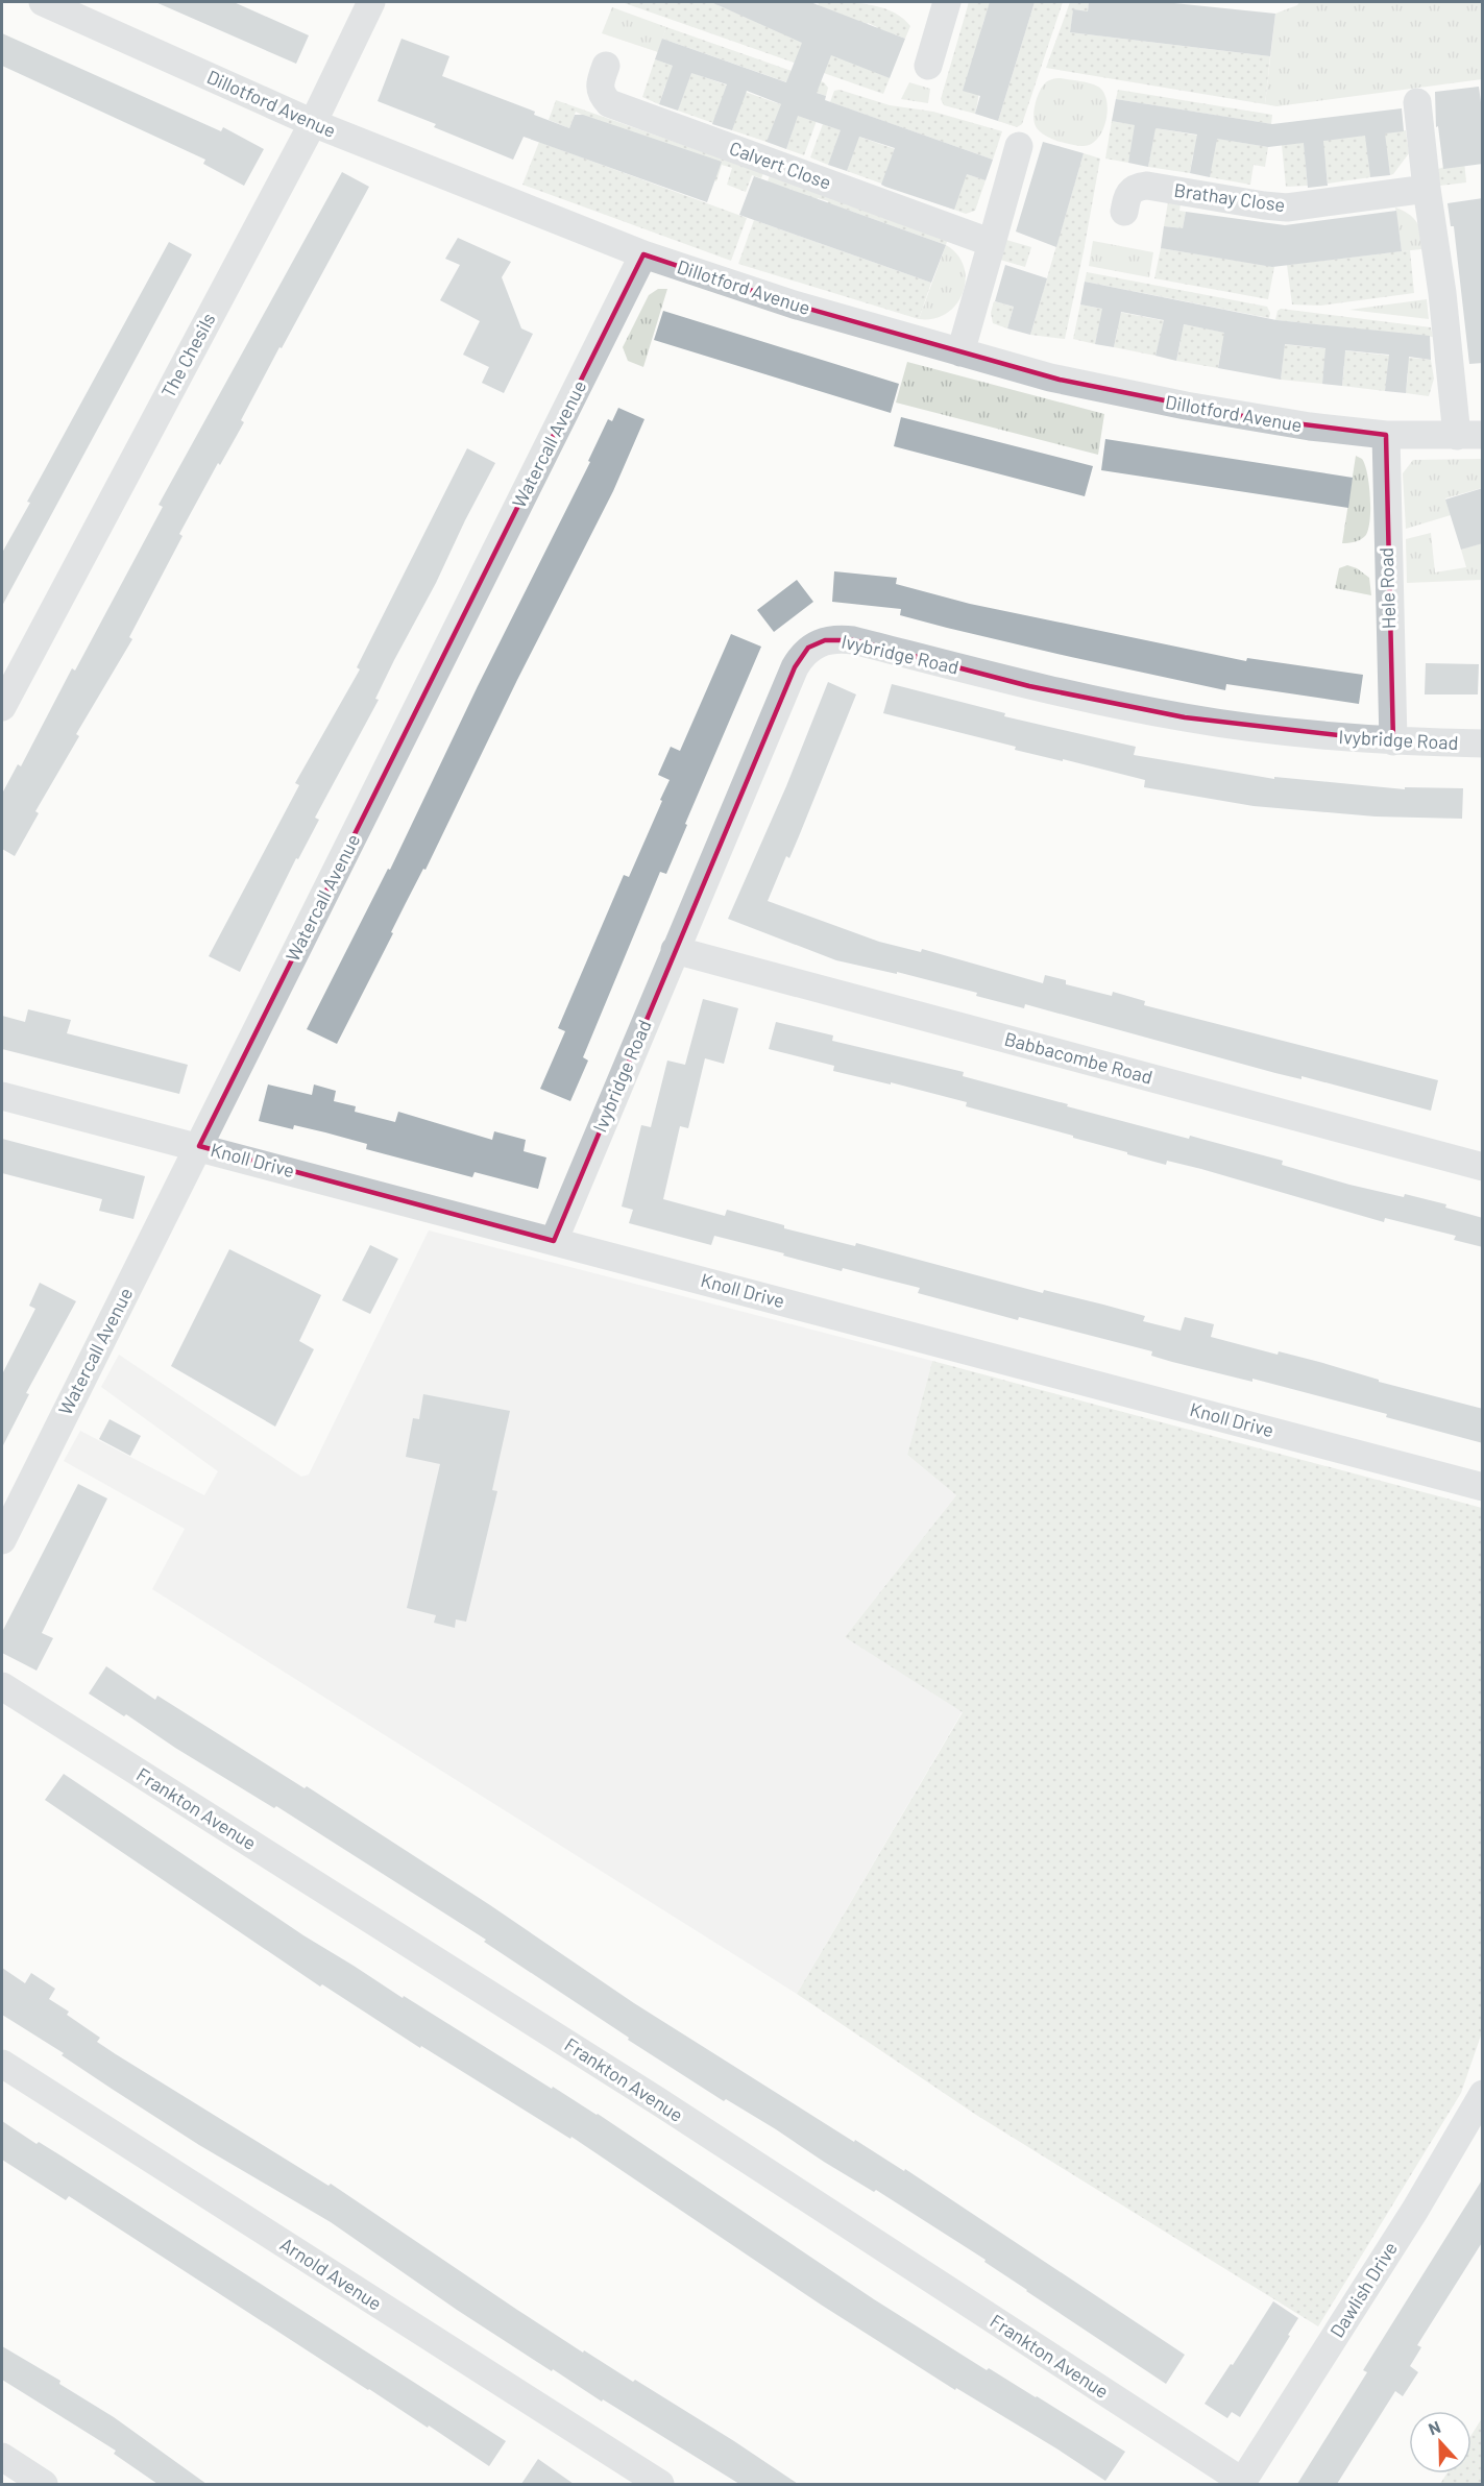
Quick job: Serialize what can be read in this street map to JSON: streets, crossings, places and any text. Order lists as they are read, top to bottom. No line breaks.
{"streets":{"street":["Dillotford Avenue","Calvert Close","Brathay Close","The Chesils","Watercall Avenue","Hele Road","Ivybridge Road","Babbacombe Road","Knoll Drive","Frankton Avenue","Arnold Avenue","Dawlish Drive"]},"crossings":[["Dillotford Avenue","The Chesils"],["Dillotford Avenue","Watercall Avenue"],["Dillotford Avenue","Hele Road"],["Watercall Avenue","Knoll Drive"],["Hele Road","Ivybridge Road"],["Ivybridge Road","Babbacombe Road"],["Ivybridge Road","Knoll Drive"],["Frankton Avenue","Dawlish Drive"]],"north":"top"}
